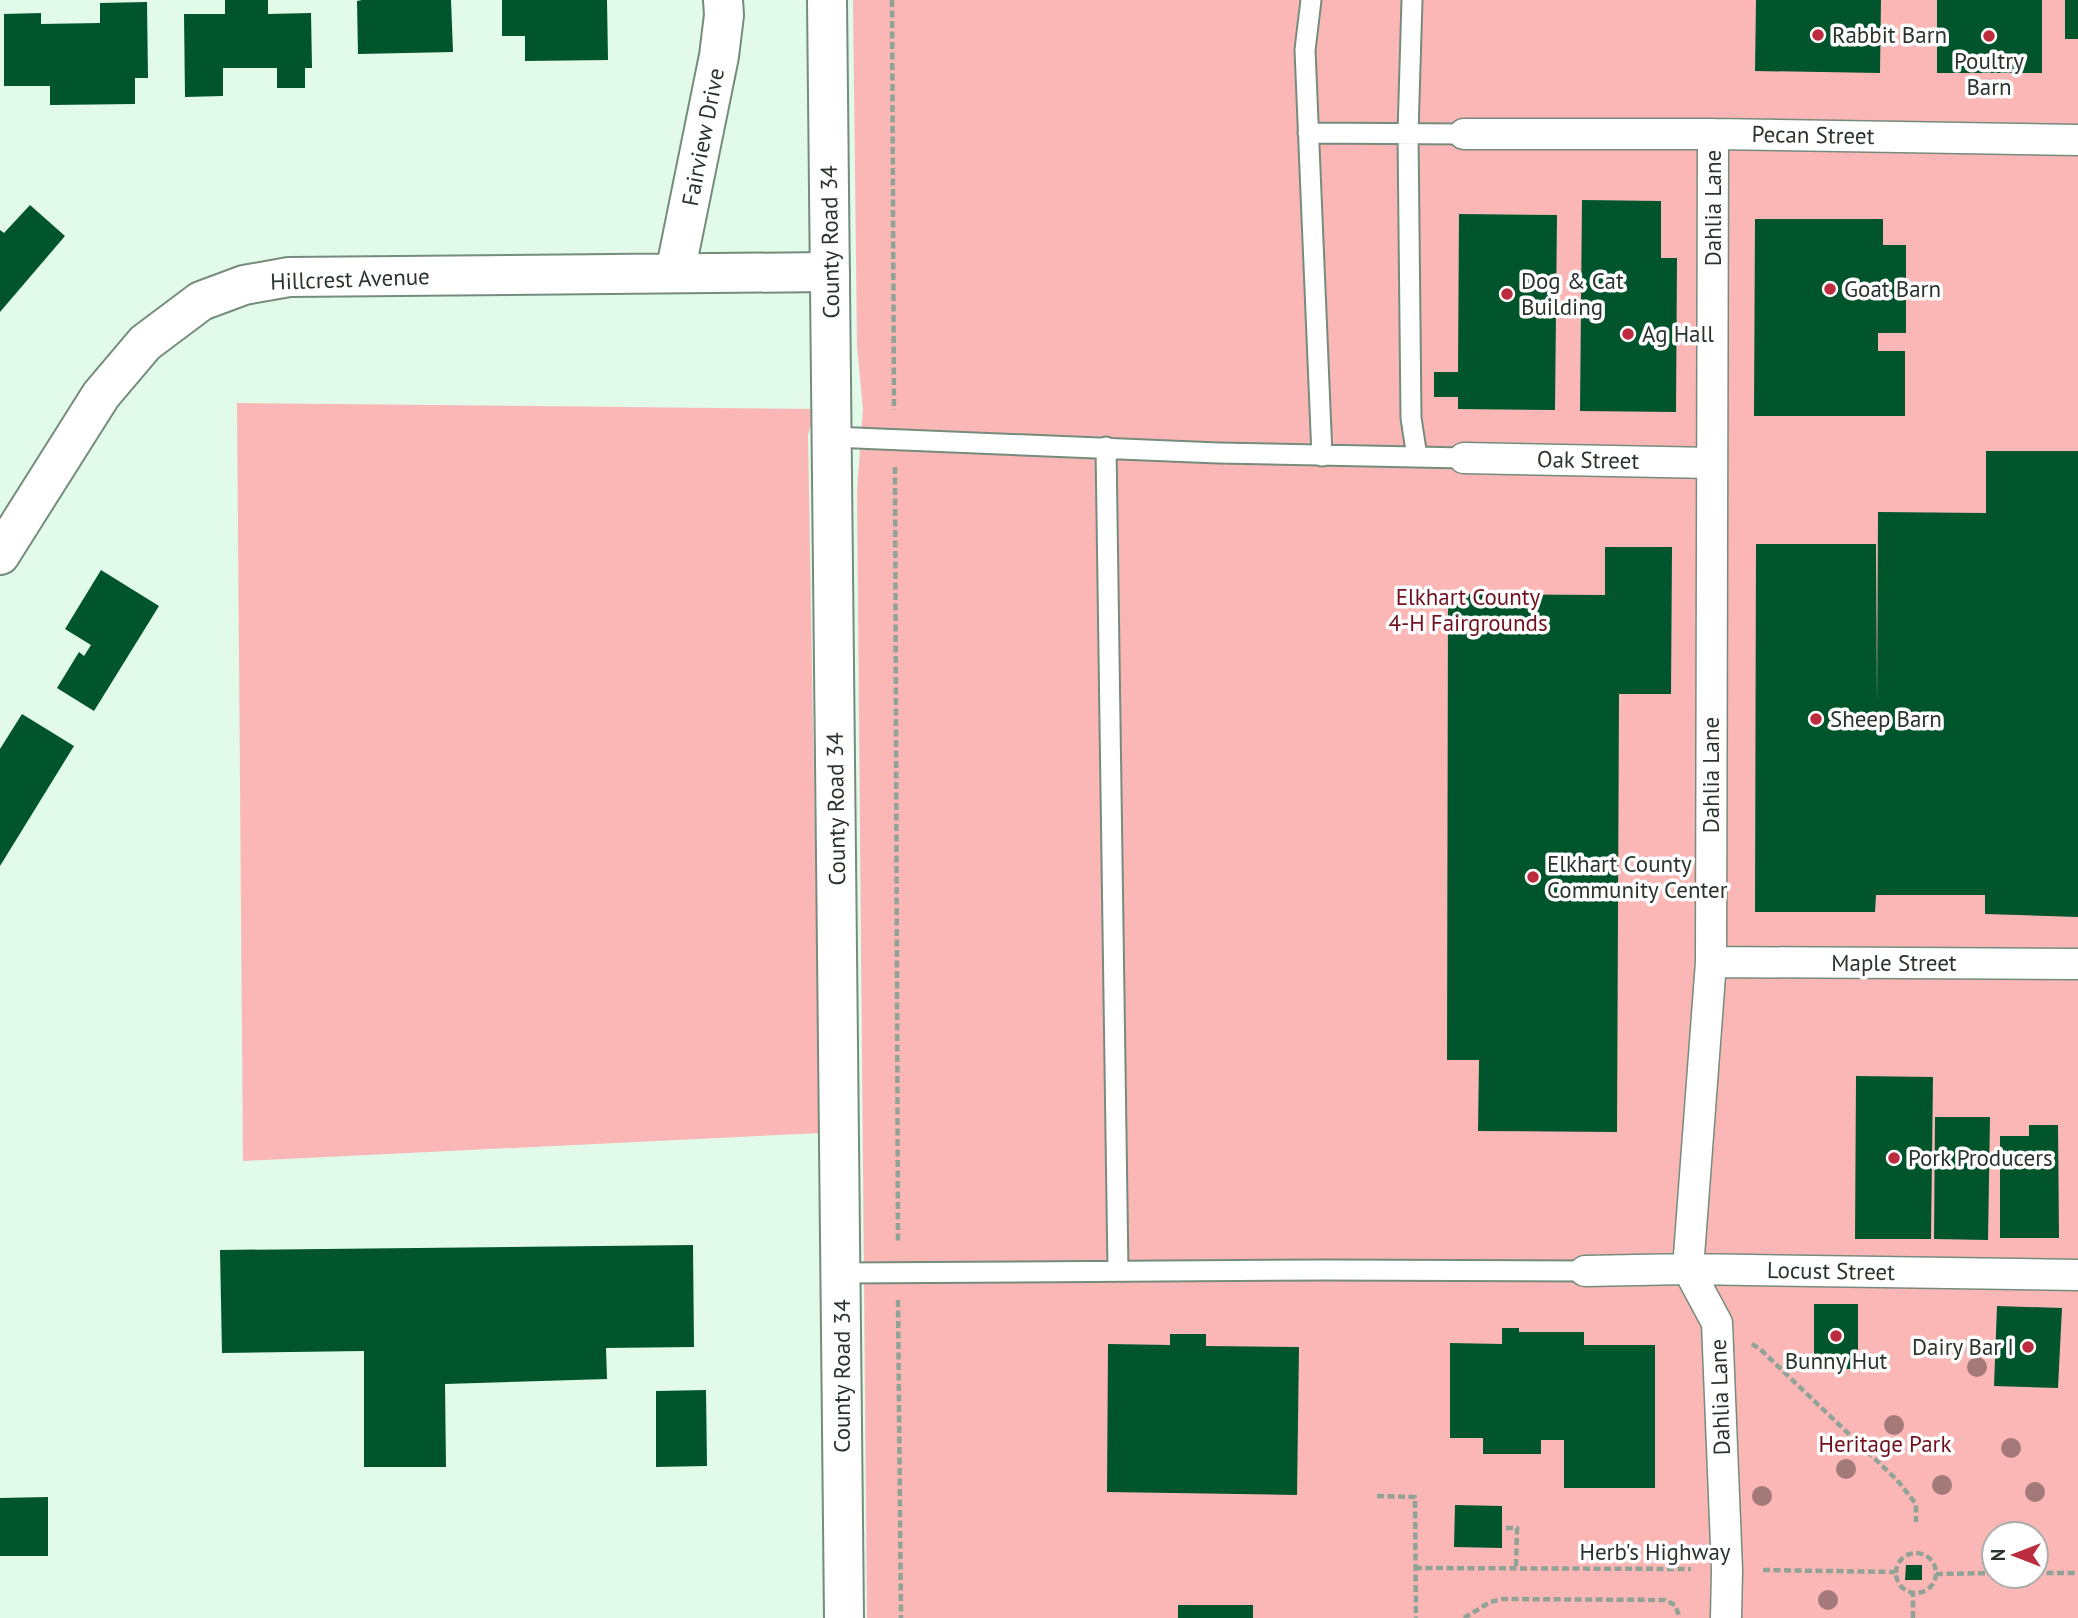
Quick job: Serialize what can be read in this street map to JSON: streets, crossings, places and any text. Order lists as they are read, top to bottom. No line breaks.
{"streets":{"street":["Pecan Street","Fairview Drive","Dahlia Lane","County Road 34","Hillcrest Avenue","Oak Street","Maple Street","Locust Street"],"path":["Herb's Highway"]},"crossings":[["Pecan Street","Dahlia Lane"],["Fairview Drive","Hillcrest Avenue"],["Dahlia Lane","Oak Street"],["Dahlia Lane","Maple Street"],["Dahlia Lane","Locust Street"],["Dahlia Lane","Herb's Highway"],["County Road 34","Hillcrest Avenue"]],"parks":["Elkhart County 4-H Fairgrounds","Heritage Park"],"places":["Rabbit Barn","Poultry Barn","Goat Barn","Dog & Cat Building","Ag Hall","Sheep Barn","Elkhart County Community Center","Pork Producers","Bunny Hut","Dairy Bar I"],"north":"left"}
